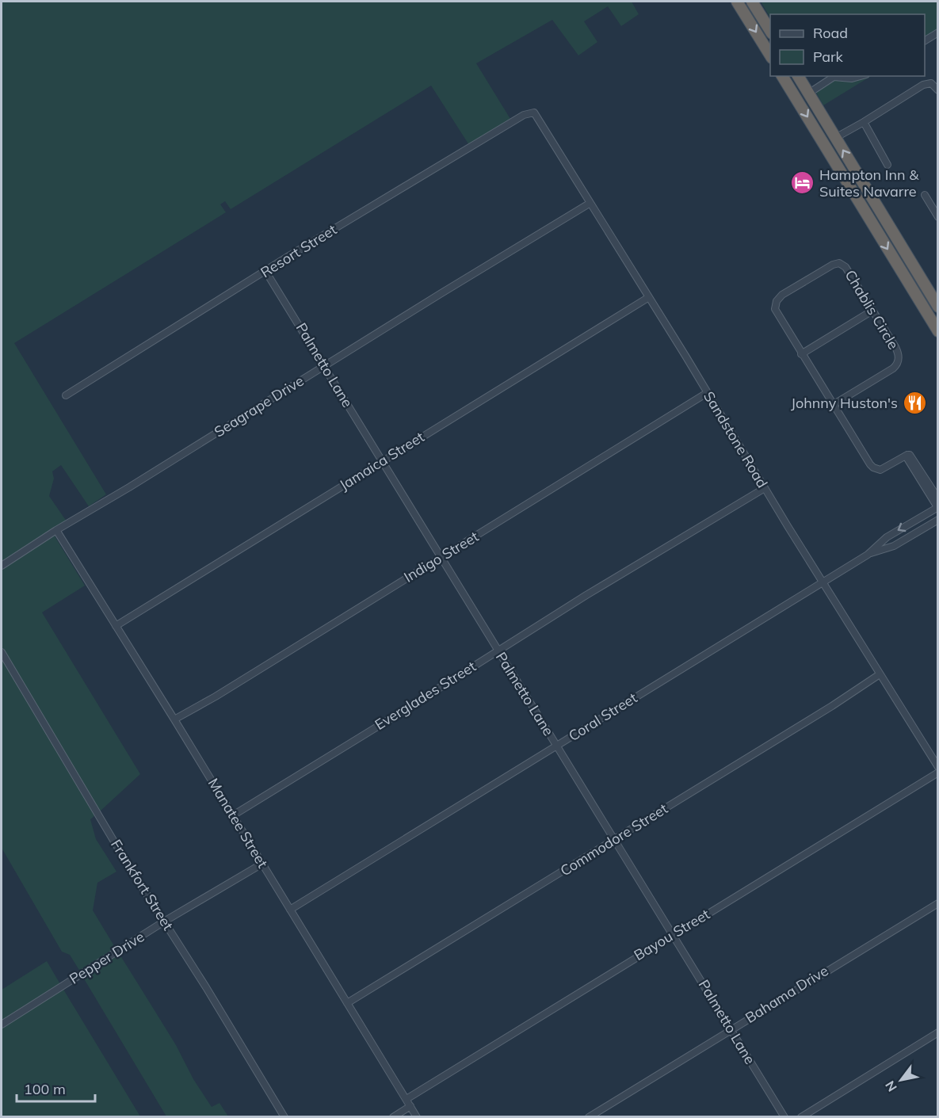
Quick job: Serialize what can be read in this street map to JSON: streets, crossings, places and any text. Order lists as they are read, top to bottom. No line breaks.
{"streets":{"street":["Resort Street","Chablis Circle","Palmetto Lane","Seagrape Drive","Sandstone Road","Jamaica Street","Indigo Street","Everglades Street","Coral Street","Manatee Street","Commodore Street","Frankfort Street","Bayou Street","Pepper Drive","Bahama Drive"]},"crossings":[["Resort Street","Palmetto Lane"],["Resort Street","Sandstone Road"],["Palmetto Lane","Seagrape Drive"],["Palmetto Lane","Jamaica Street"],["Palmetto Lane","Indigo Street"],["Palmetto Lane","Everglades Street"],["Palmetto Lane","Coral Street"],["Palmetto Lane","Commodore Street"],["Palmetto Lane","Bayou Street"],["Palmetto Lane","Bahama Drive"],["Seagrape Drive","Sandstone Road"],["Seagrape Drive","Manatee Street"],["Sandstone Road","Jamaica Street"],["Sandstone Road","Indigo Street"],["Sandstone Road","Everglades Street"],["Sandstone Road","Coral Street"],["Sandstone Road","Commodore Street"],["Jamaica Street","Manatee Street"],["Indigo Street","Manatee Street"],["Everglades Street","Manatee Street"],["Coral Street","Manatee Street"],["Manatee Street","Commodore Street"],["Manatee Street","Bayou Street"],["Manatee Street","Pepper Drive"],["Frankfort Street","Pepper Drive"]],"places":{"hotel":["Hampton Inn & Suites Navarre"],"restaurant":["Johnny Huston's"]},"legend":["Road","Park"],"scale_bar":"100 m","north":"bottom left"}
